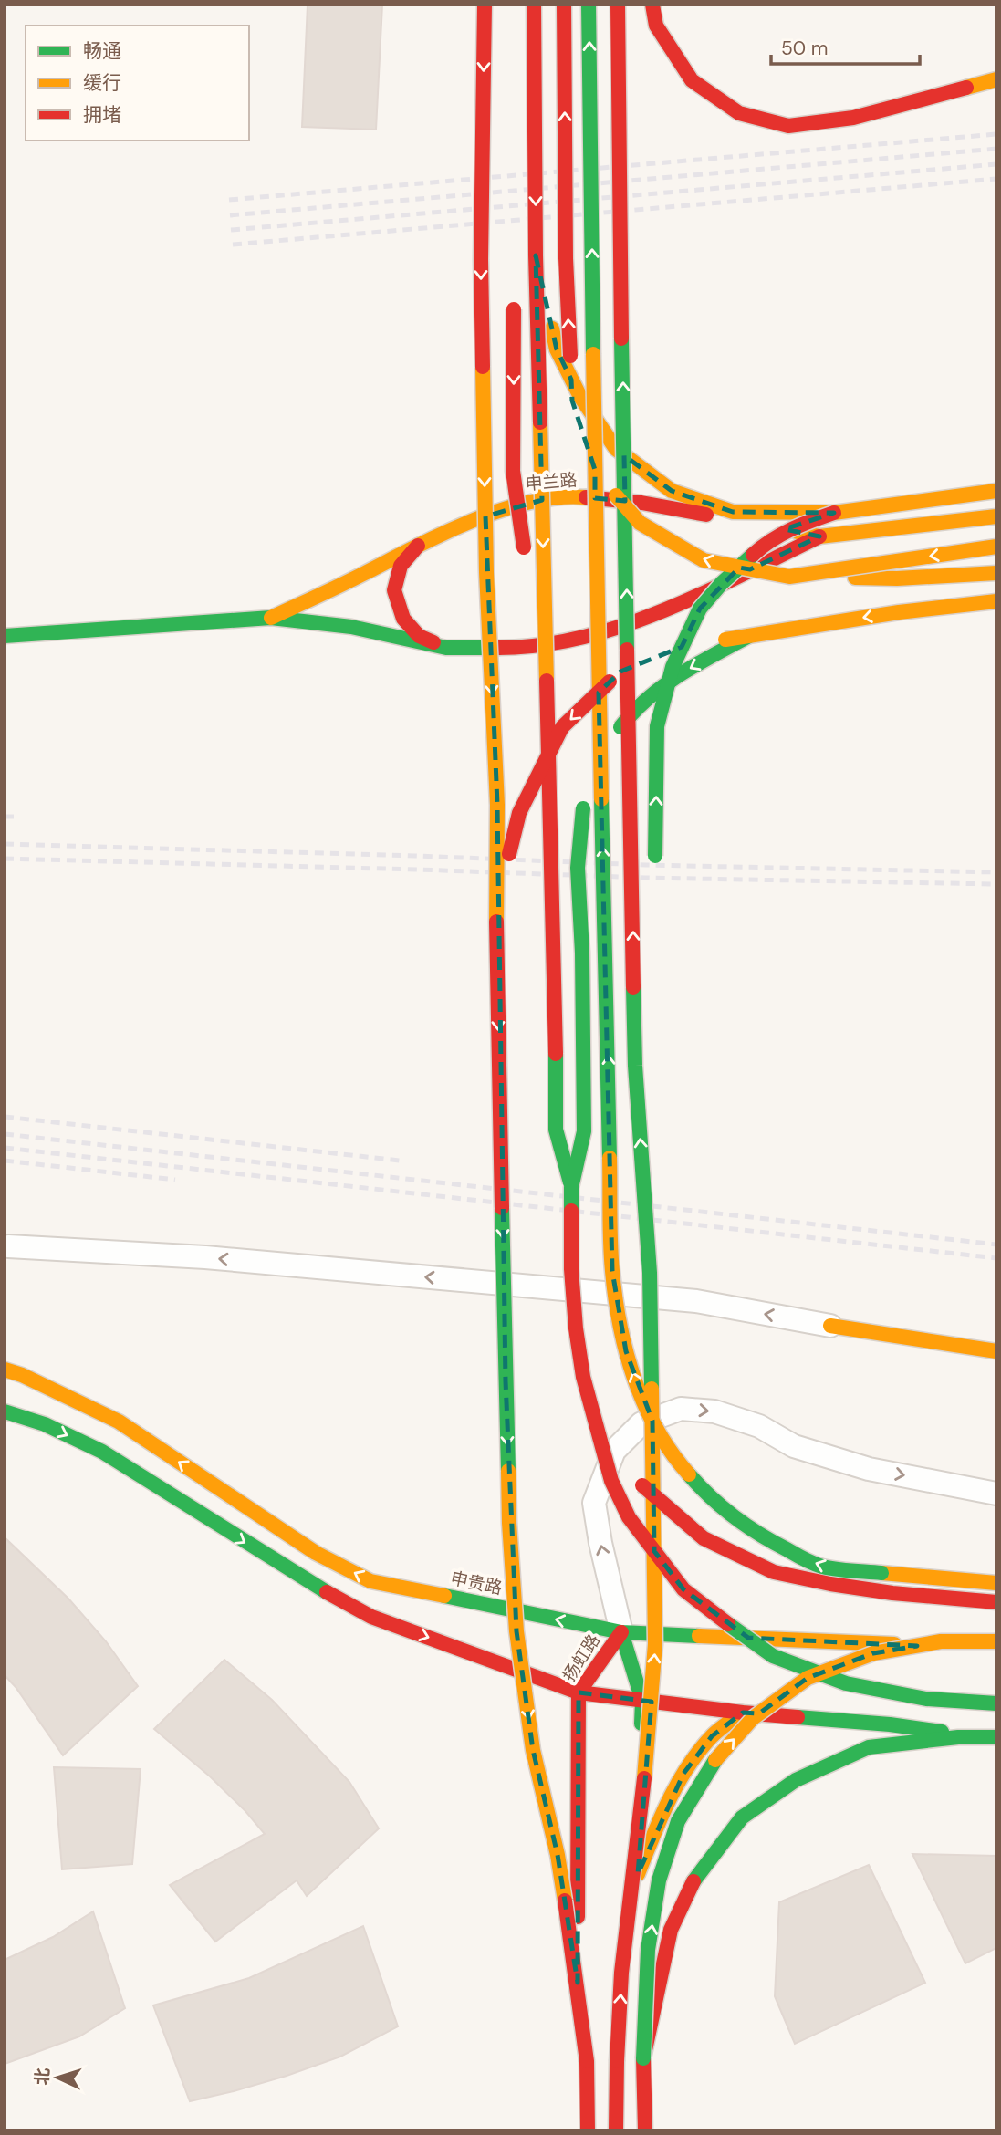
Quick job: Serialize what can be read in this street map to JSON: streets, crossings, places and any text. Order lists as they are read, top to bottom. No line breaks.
{"streets":{"main road":["申兰路","申贵路","扬虹路"]},"crossings":[["申贵路","扬虹路"]],"legend":["畅通","缓行","拥堵"],"scale_bar":"50 m","north":"left"}
